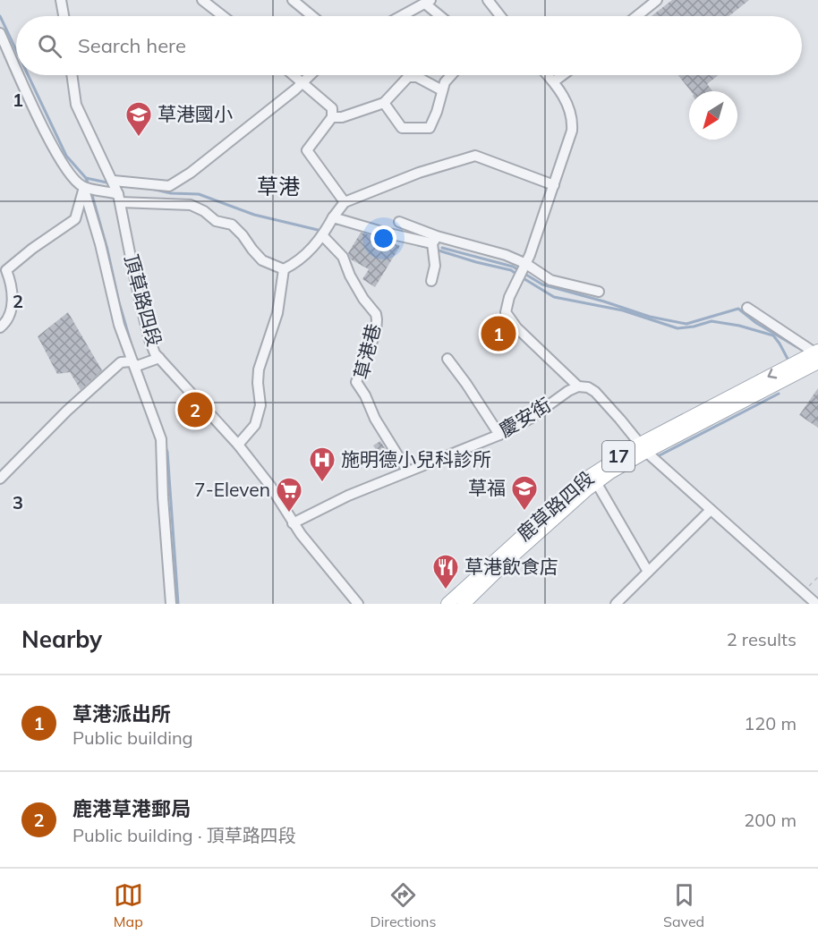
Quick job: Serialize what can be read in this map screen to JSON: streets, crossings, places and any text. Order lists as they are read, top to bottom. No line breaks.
{"streets":{"main road":["17","鹿草路四段"],"street":["頂草路四段","草港巷","慶安街"]},"crossings":[["頂草路四段","慶安街"],["草港巷","慶安街"]],"districts":["草港"],"places":{"school or university":["草港國小","草福"],"hospital":["施明德小兒科診所"],"supermarket":["7-Eleven"],"restaurant":["草港飲食店"]},"north":"bottom left","page":{"search":"Search here","pins":["1","2"],"heading":["Nearby","2 results"],"list":[{"mark":"1","name":"草港派出所","note":"Public building","value":"120 m"},{"mark":"2","name":"鹿港草港郵局","note":"Public building · 頂草路四段","value":"200 m"}],"nav":["Map","Directions","Saved"]},"grid":{"rows":["1","2","3"]}}
